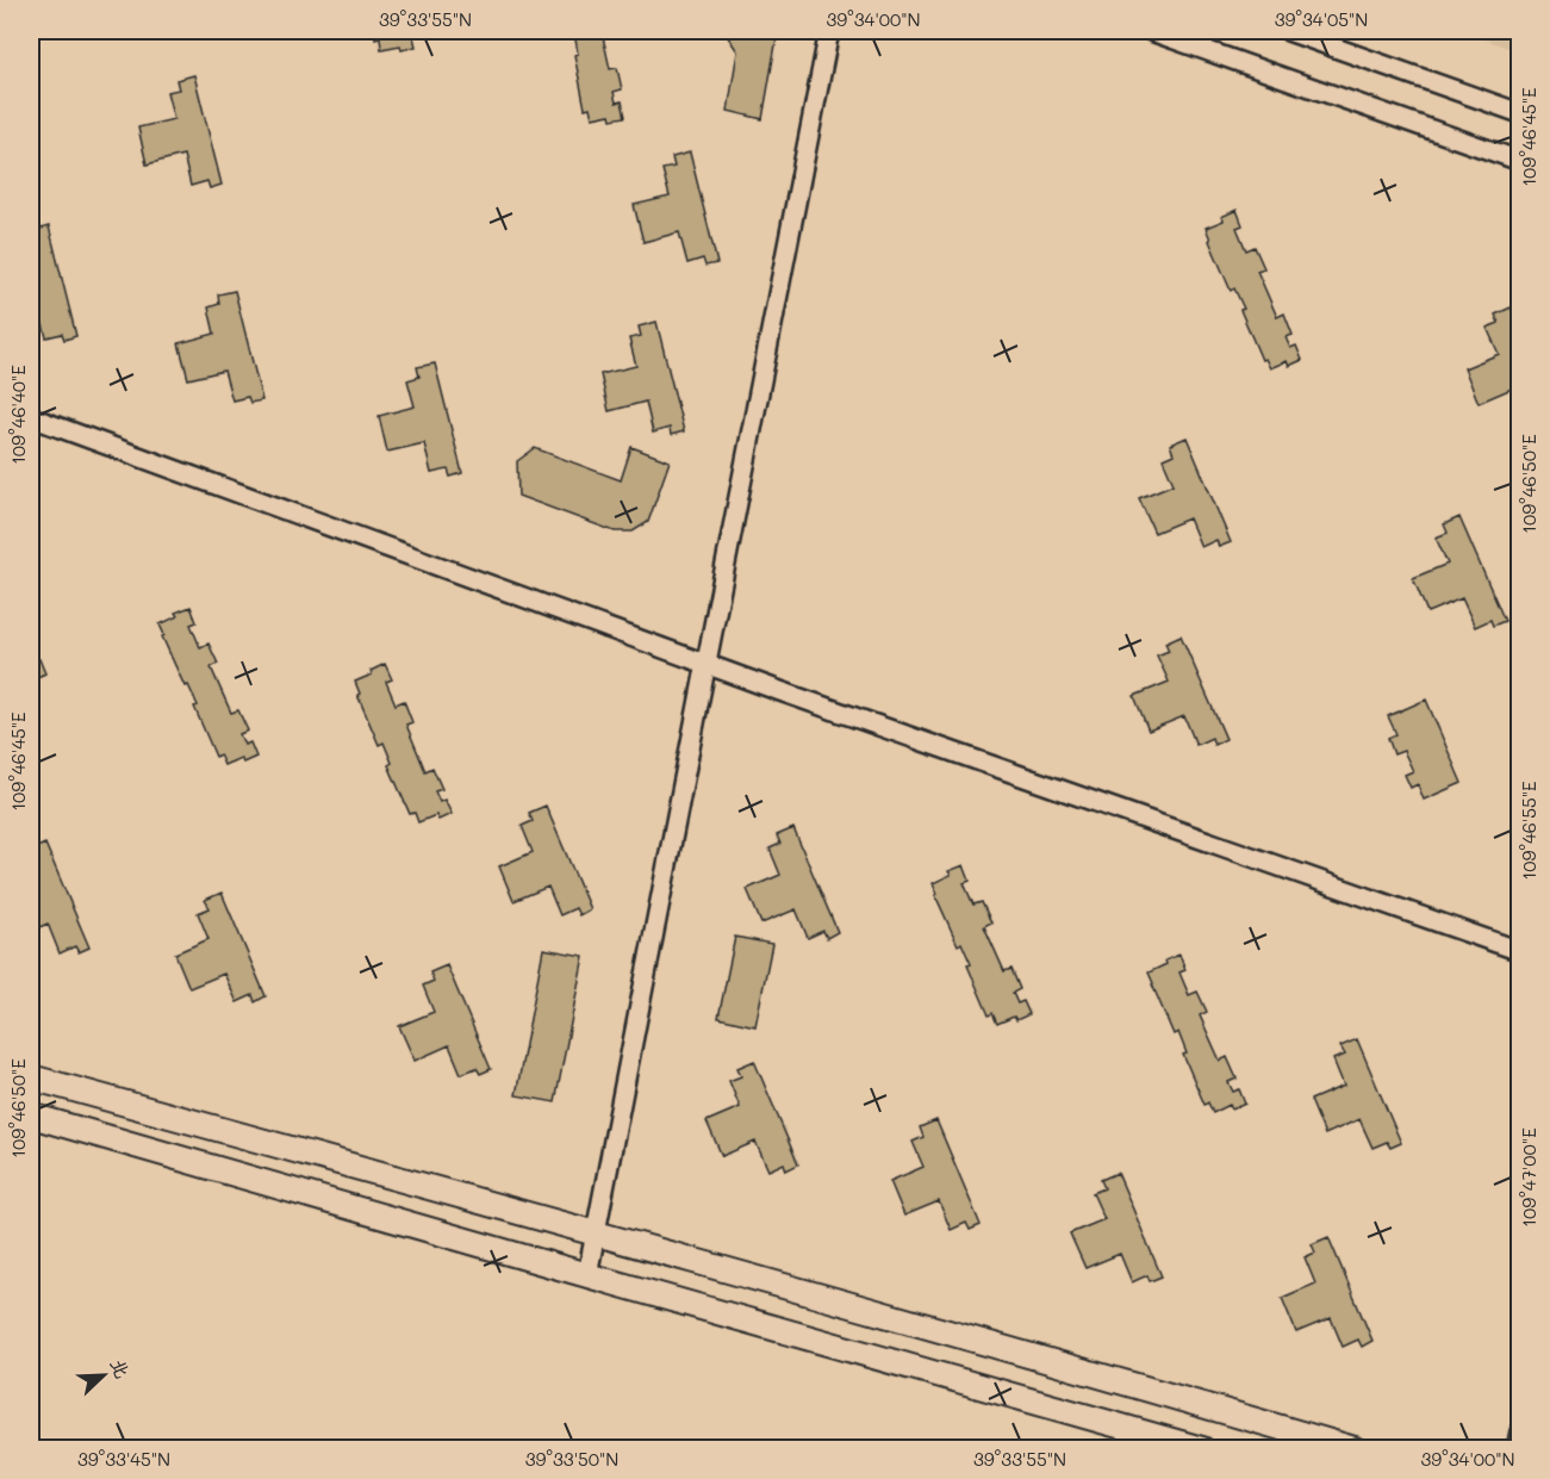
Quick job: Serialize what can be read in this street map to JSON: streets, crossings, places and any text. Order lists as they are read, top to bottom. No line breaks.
{"north":"top right","coordinates":["39°33'55\"N","39°34'00\"N","39°34'05\"N","109°46'45\"E","109°46'40\"E","109°46'50\"E","109°46'55\"E","109°47'00\"E","39°33'45\"N","39°33'50\"N"]}
